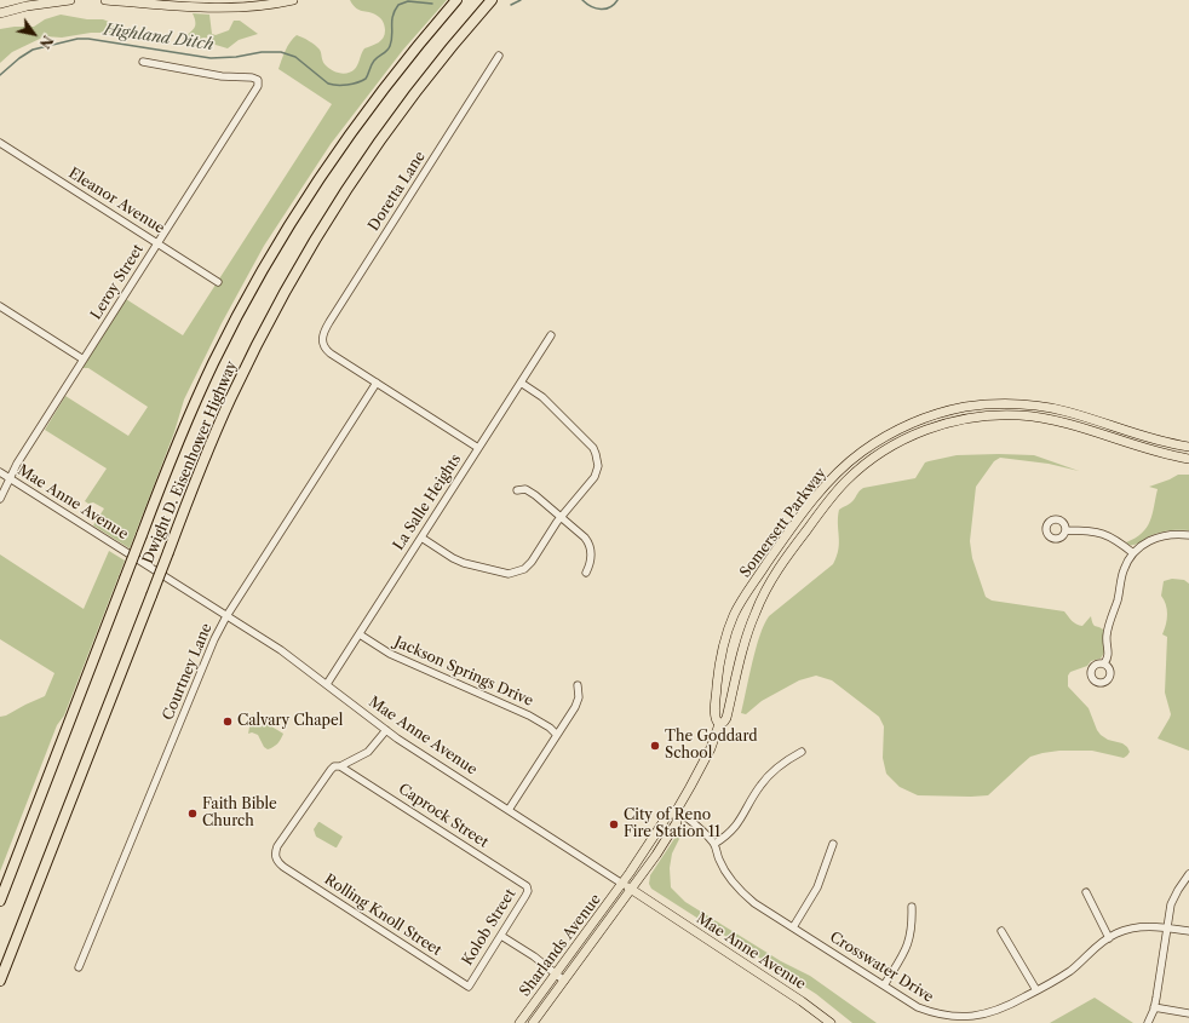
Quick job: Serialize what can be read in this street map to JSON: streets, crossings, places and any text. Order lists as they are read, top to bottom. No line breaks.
{"streets":{"highway":["Dwight D. Eisenhower Highway"],"main road":["Mae Anne Avenue","Somersett Parkway","Sharlands Avenue"],"street":["Doretta Lane","Eleanor Avenue","Leroy Street","La Salle Heights","Courtney Lane","Jackson Springs Drive","Caprock Street","Rolling Knoll Street","Kolob Street","Crosswater Drive"]},"crossings":[["Doretta Lane","Courtney Lane"],["Eleanor Avenue","Leroy Street"],["Leroy Street","Mae Anne Avenue"],["Mae Anne Avenue","La Salle Heights"],["Mae Anne Avenue","Somersett Parkway"],["Mae Anne Avenue","Courtney Lane"],["Mae Anne Avenue","Sharlands Avenue"],["La Salle Heights","Jackson Springs Drive"],["Somersett Parkway","Sharlands Avenue"],["Somersett Parkway","Crosswater Drive"],["Caprock Street","Rolling Knoll Street"],["Caprock Street","Kolob Street"],["Rolling Knoll Street","Kolob Street"]],"water":["Highland Ditch"],"places":["Calvary Chapel","The Goddard School","Faith Bible Church","City of Reno Fire Station 11"],"north":"bottom right"}
